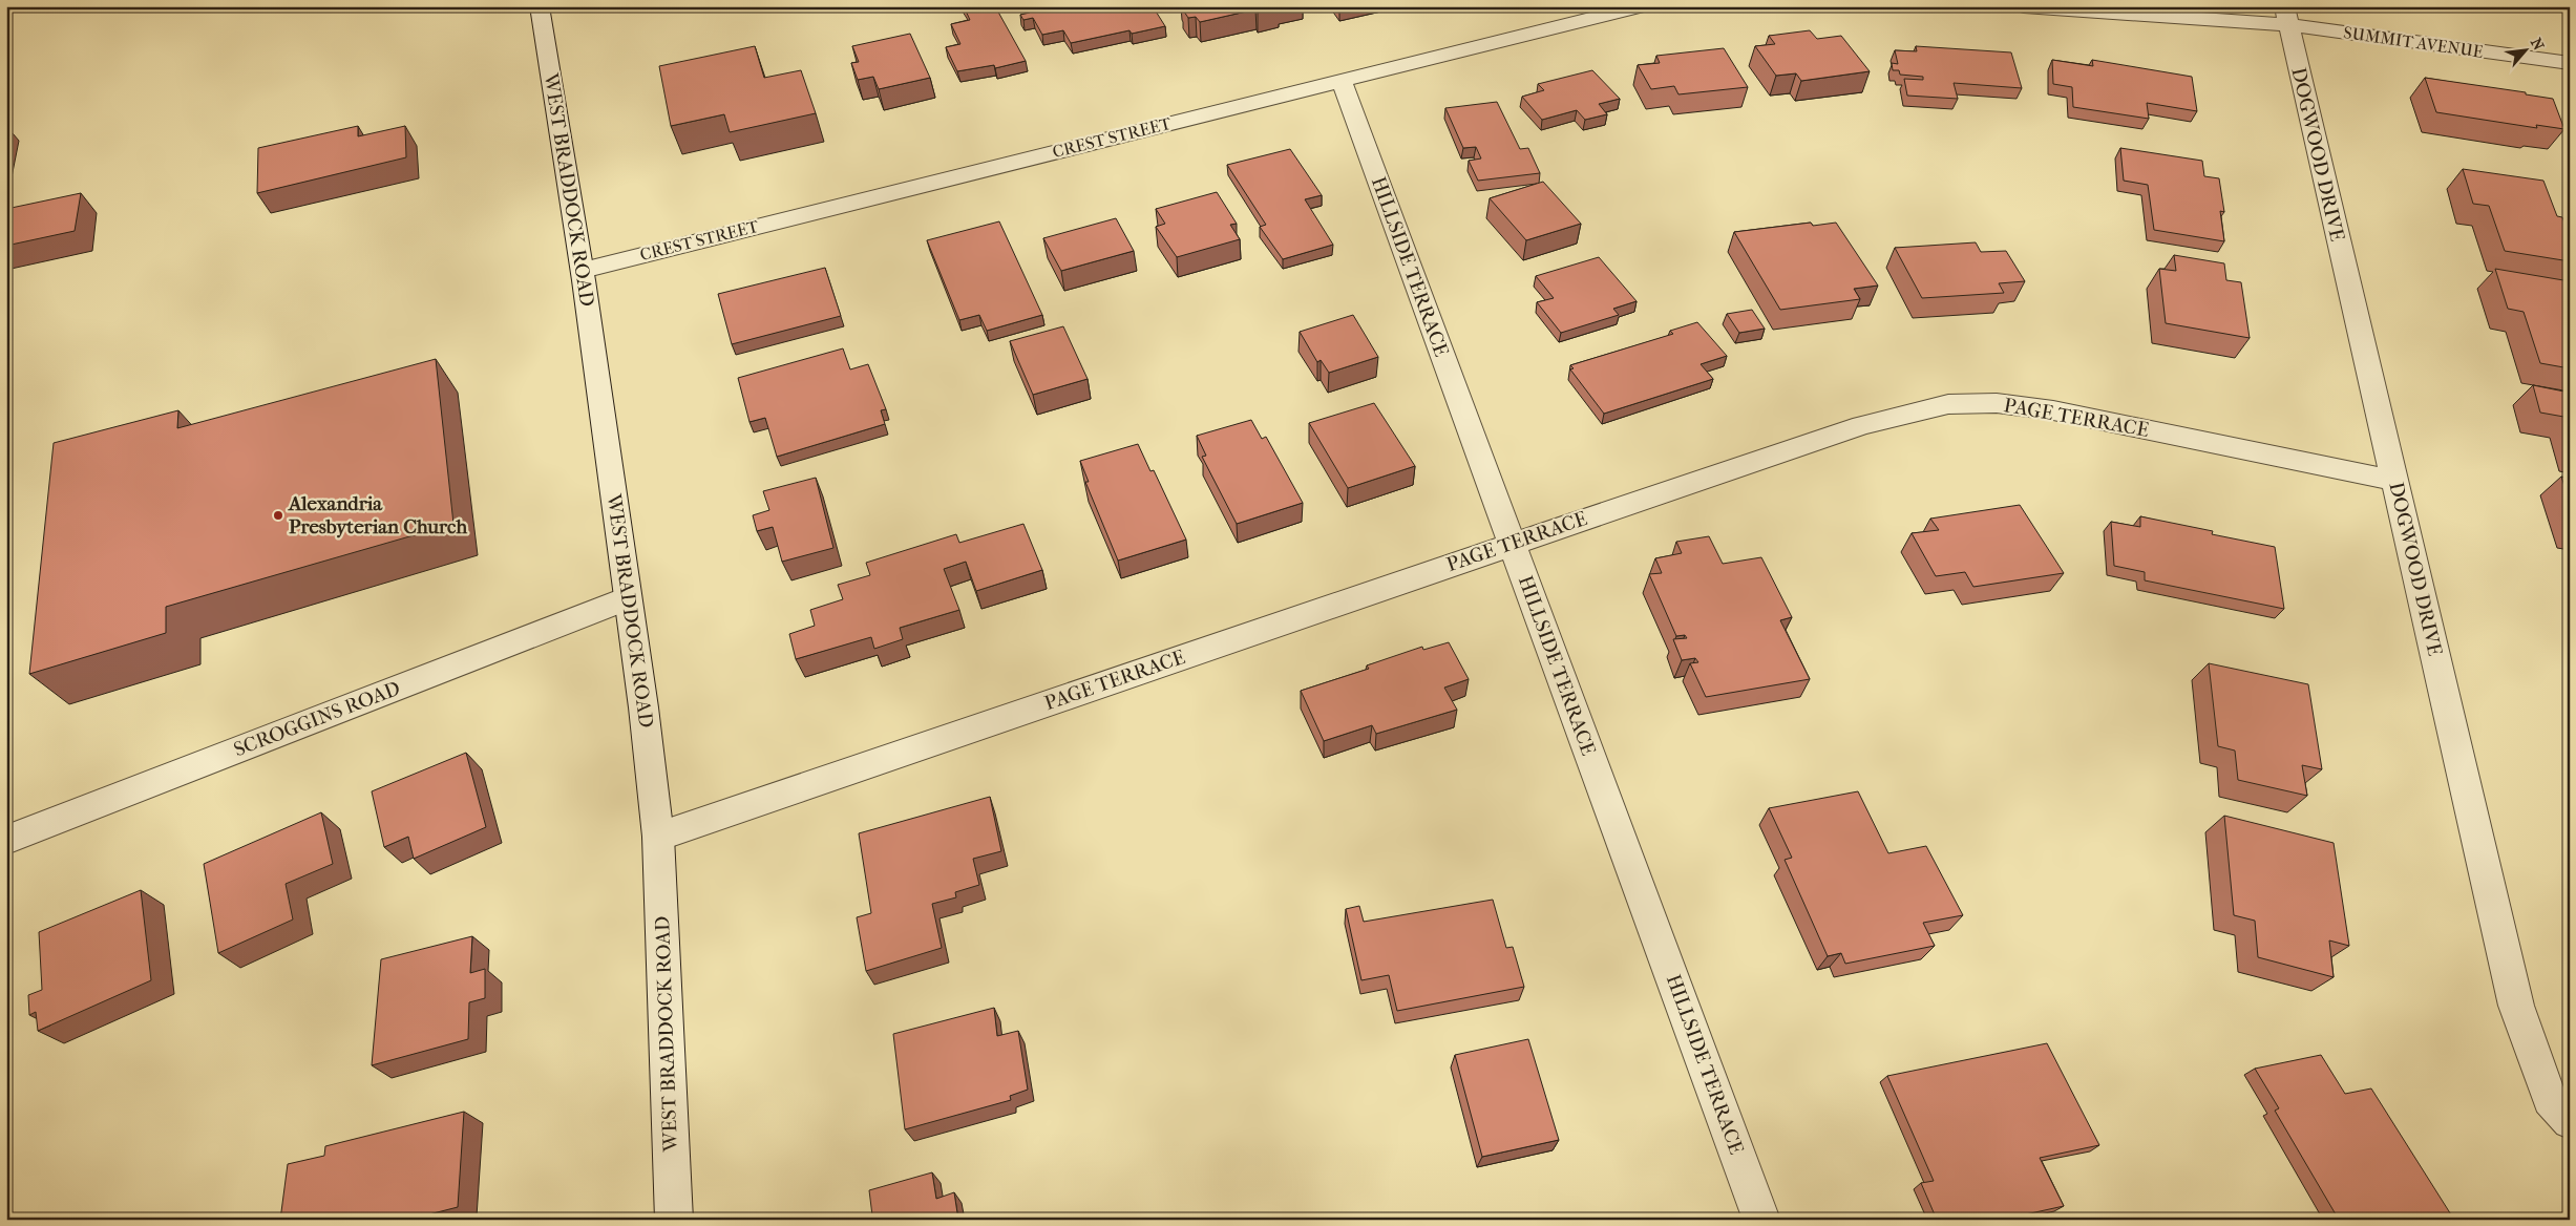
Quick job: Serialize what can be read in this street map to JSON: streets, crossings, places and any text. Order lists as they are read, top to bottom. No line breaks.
{"streets":{"street":["SUMMIT AVENUE","CREST STREET","DOGWOOD DRIVE","WEST BRADDOCK ROAD","HILLSIDE TERRACE","PAGE TERRACE","SCROGGINS ROAD"]},"crossings":[["SUMMIT AVENUE","DOGWOOD DRIVE"],["CREST STREET","WEST BRADDOCK ROAD"],["CREST STREET","HILLSIDE TERRACE"],["DOGWOOD DRIVE","PAGE TERRACE"],["WEST BRADDOCK ROAD","PAGE TERRACE"],["WEST BRADDOCK ROAD","SCROGGINS ROAD"],["HILLSIDE TERRACE","PAGE TERRACE"]],"places":["Alexandria Presbyterian Church"],"north":"top right"}
